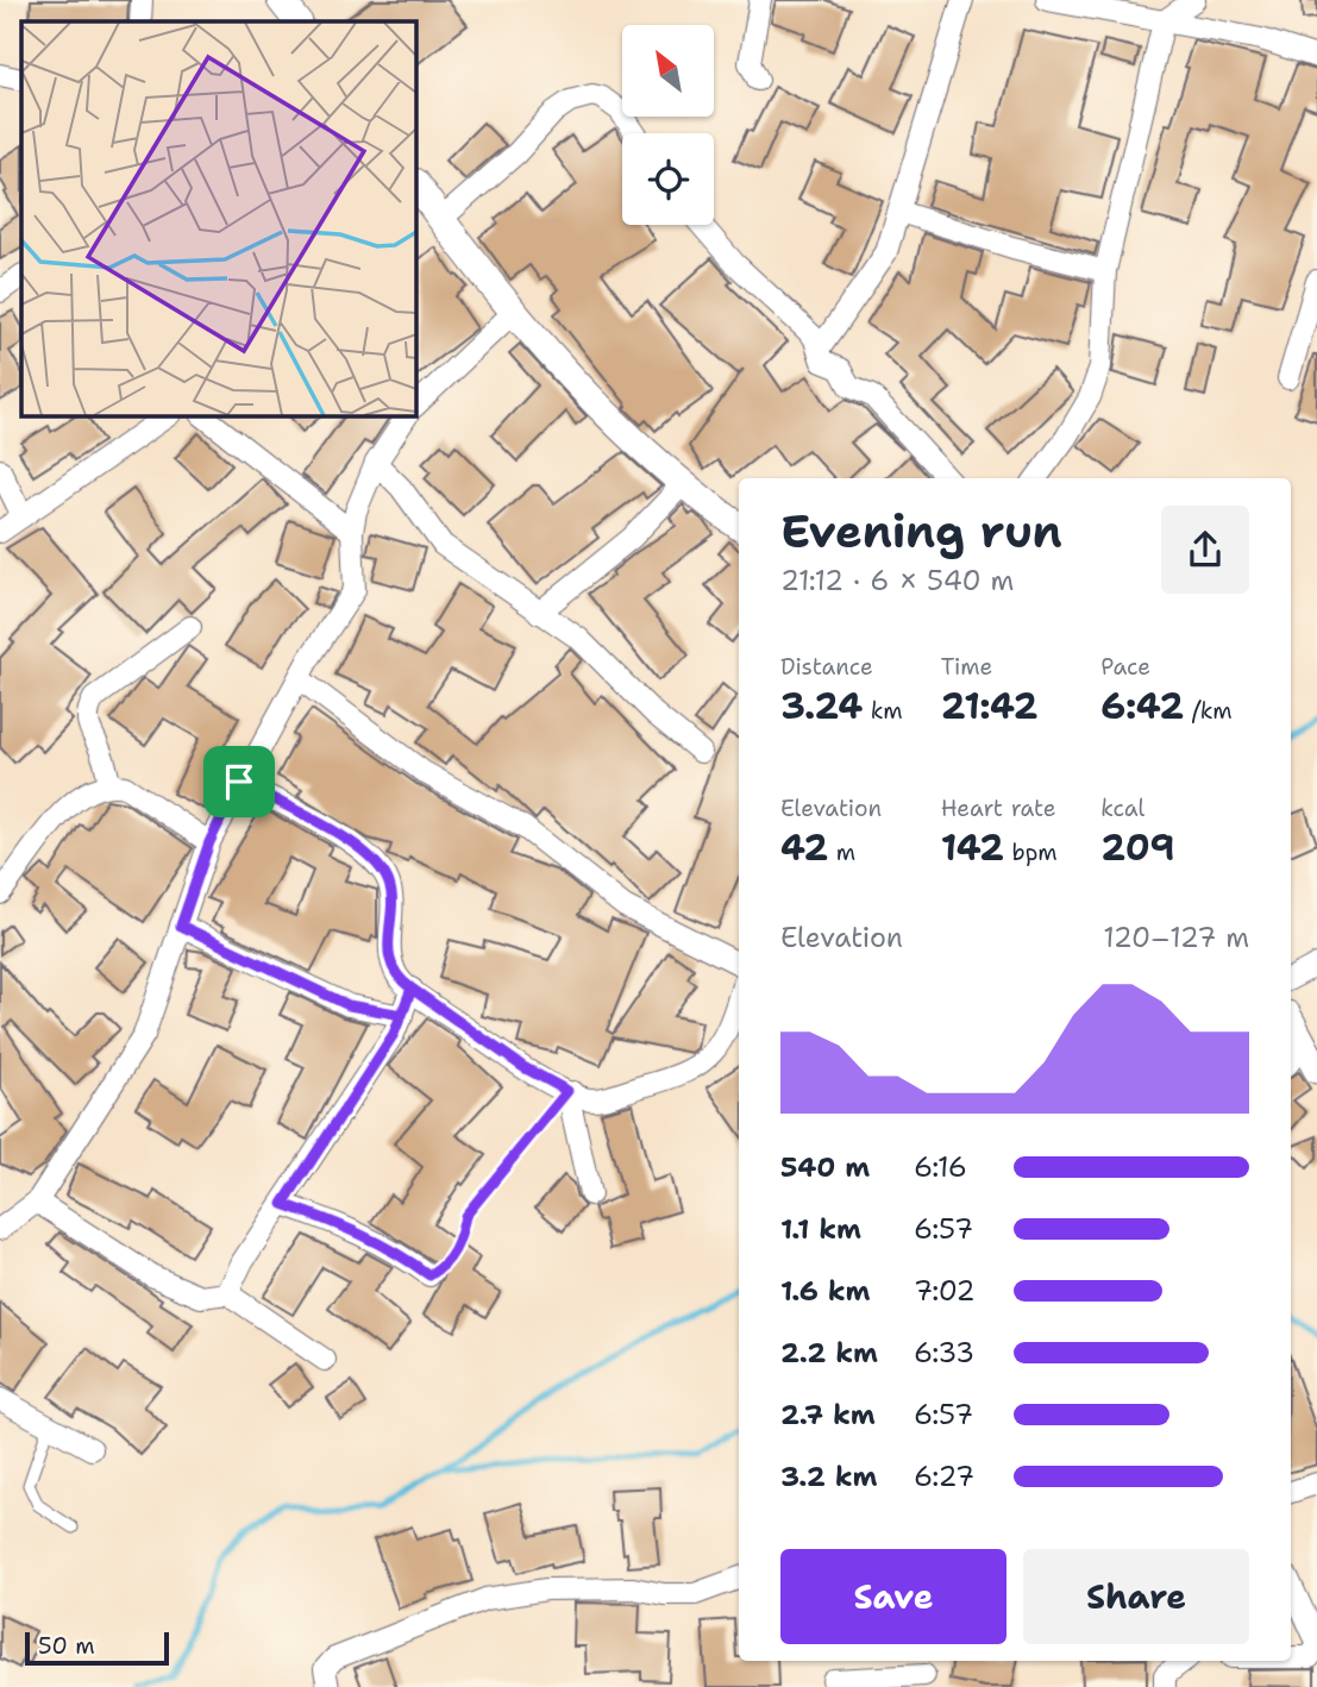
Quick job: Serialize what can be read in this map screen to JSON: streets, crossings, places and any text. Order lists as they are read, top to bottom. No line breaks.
{"scale_bar":"50 m","north":"top left","page":{"heading":["Evening run","21:12 · 6 × 540 m"],"stats":[["Distance","3.24 km"],["Time","21:42"],["Pace","6:42 /km"],["Elevation","42 m"],["Heart rate","142 bpm"],["kcal","209"]],"chart":["Elevation","120–127 m"],"list":[{"name":"540 m","note":"6:16"},{"name":"1.1 km","note":"6:57"},{"name":"1.6 km","note":"7:02"},{"name":"2.2 km","note":"6:33"},{"name":"2.7 km","note":"6:57"},{"name":"3.2 km","note":"6:27"}],"buttons":["Save","Share"],"scale":"50 m"}}
